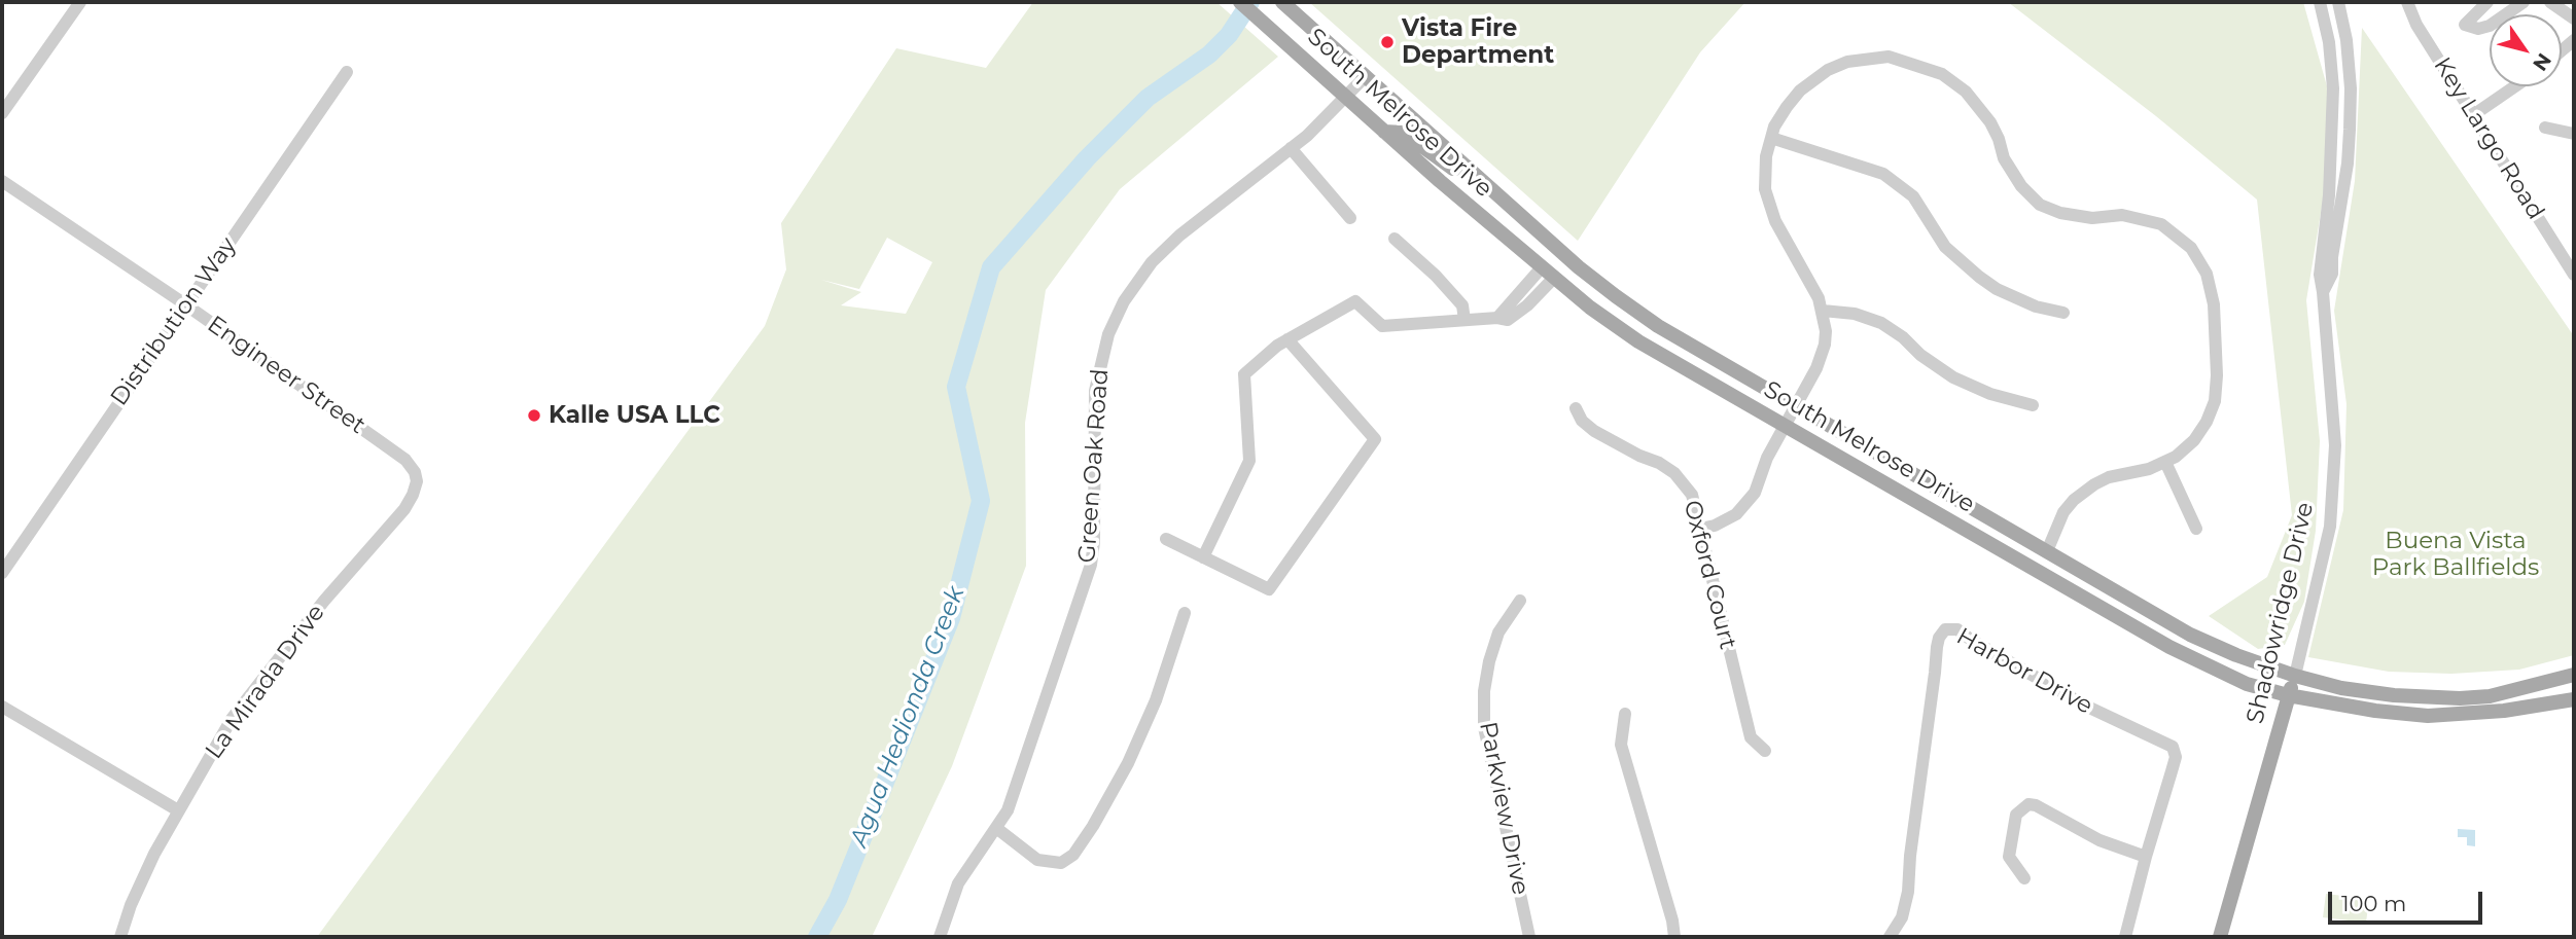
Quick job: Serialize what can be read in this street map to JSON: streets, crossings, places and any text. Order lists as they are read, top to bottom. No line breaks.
{"streets":{"main road":["South Melrose Drive","Shadowridge Drive"],"street":["Key Largo Road","Distribution Way","Engineer Street","Green Oak Road","Oxford Court","Harbor Drive","La Mirada Drive","Parkview Drive"]},"crossings":[["South Melrose Drive","Green Oak Road"],["South Melrose Drive","Shadowridge Drive"],["Distribution Way","Engineer Street"],["Engineer Street","La Mirada Drive"]],"water":["Agua Hedionda Creek"],"parks":["Buena Vista Park Ballfields"],"places":["Vista Fire Department","Kalle USA LLC"],"scale_bar":"100 m","north":"bottom right"}
